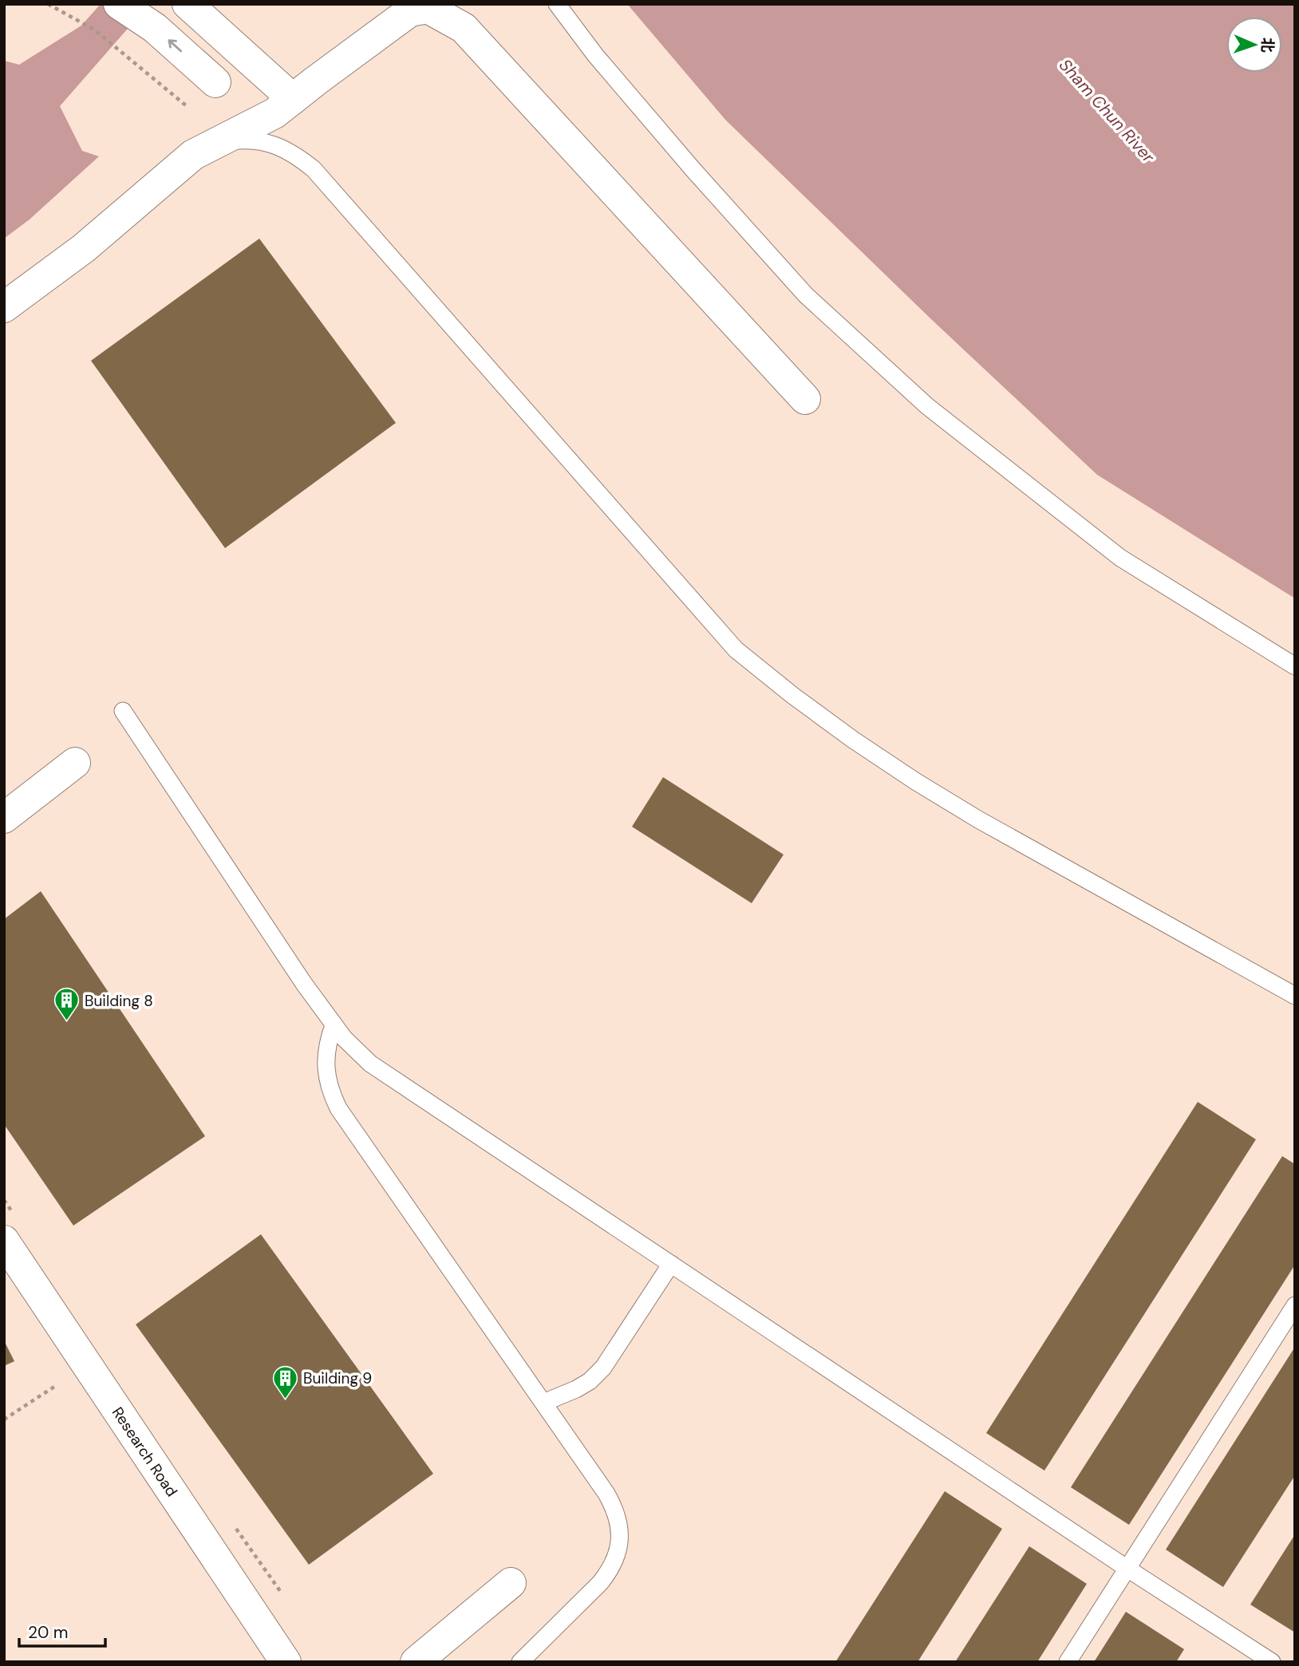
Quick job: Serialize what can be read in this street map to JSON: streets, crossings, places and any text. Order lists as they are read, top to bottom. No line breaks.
{"streets":{"street":["Research Road"]},"water":["Sham Chun River"],"places":{"building":["Building 8","Building 9"]},"scale_bar":"20 m","north":"right"}
